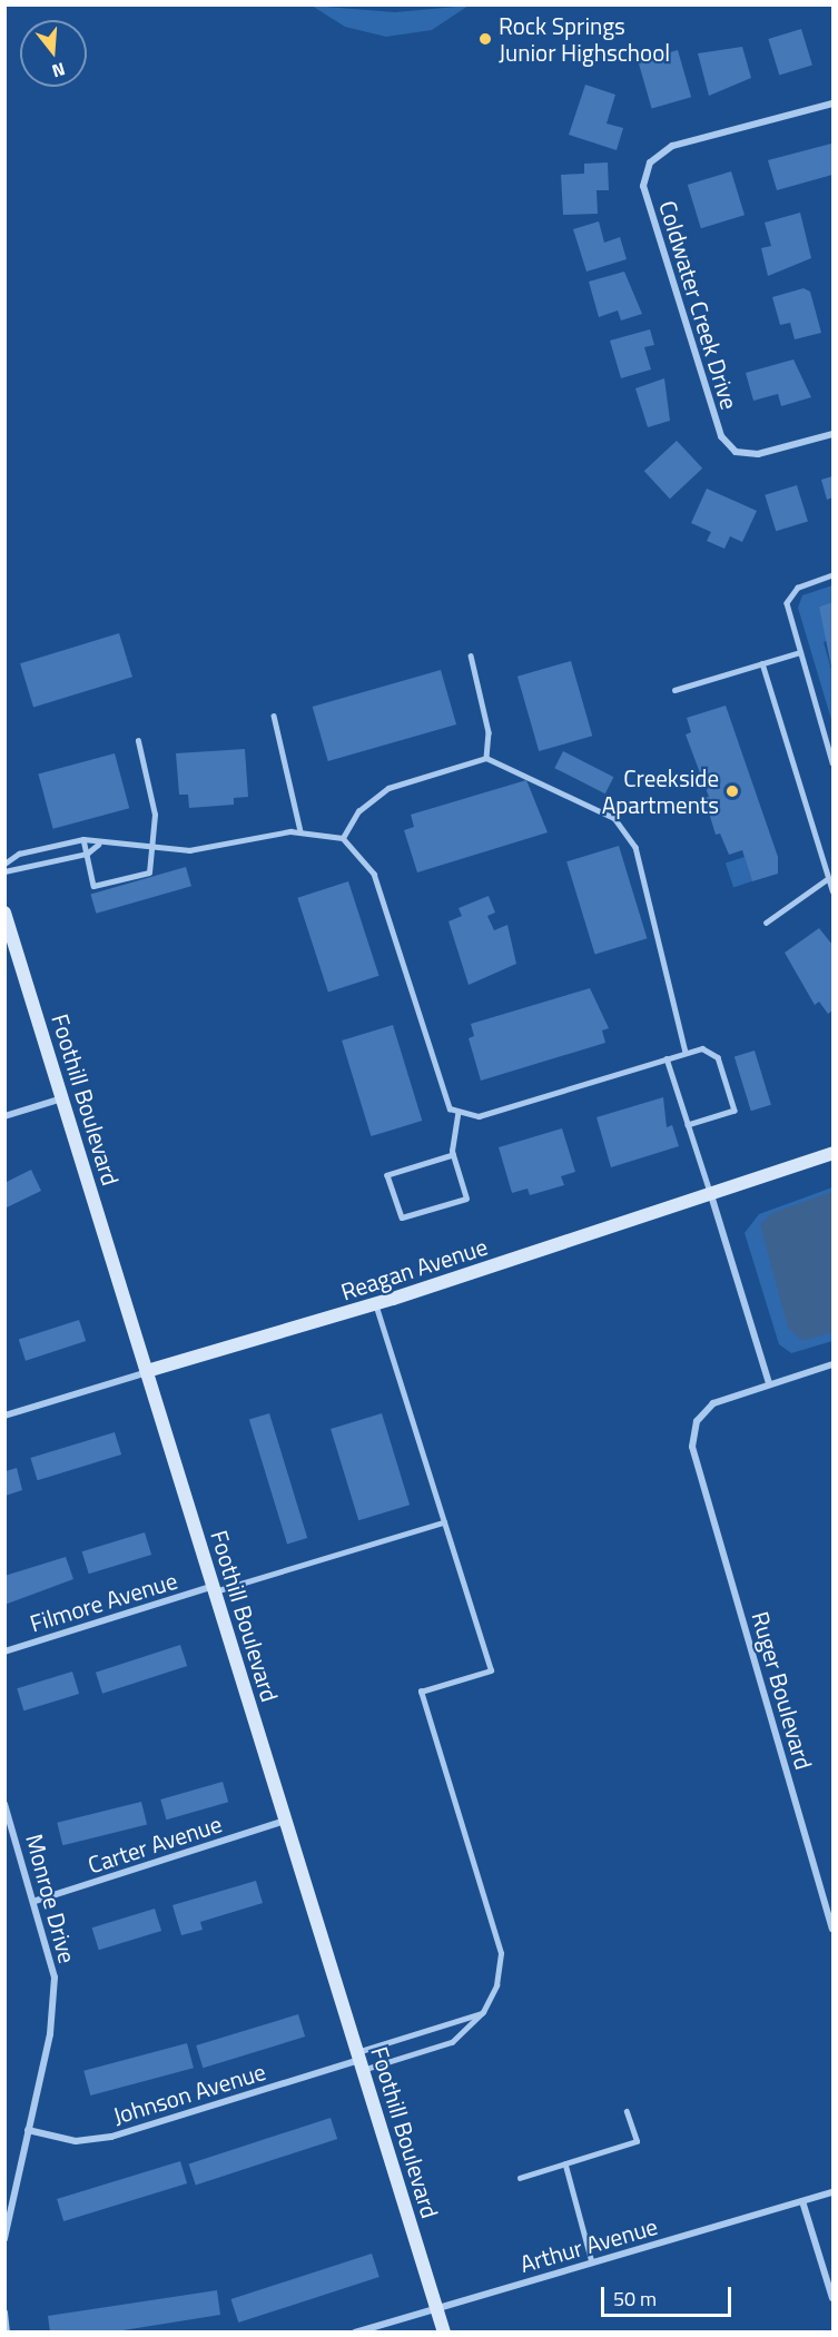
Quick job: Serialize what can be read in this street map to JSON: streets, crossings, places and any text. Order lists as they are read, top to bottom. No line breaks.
{"streets":{"main road":["Foothill Boulevard","Reagan Avenue"],"street":["Coldwater Creek Drive","Filmore Avenue","Ruger Boulevard","Carter Avenue","Monroe Drive","Johnson Avenue","Arthur Avenue"]},"crossings":[["Foothill Boulevard","Reagan Avenue"],["Foothill Boulevard","Filmore Avenue"],["Foothill Boulevard","Carter Avenue"],["Foothill Boulevard","Johnson Avenue"],["Foothill Boulevard","Arthur Avenue"],["Carter Avenue","Monroe Drive"],["Monroe Drive","Johnson Avenue"]],"places":["Rock Springs Junior Highschool","Creekside Apartments"],"scale_bar":"50 m","north":"bottom"}
